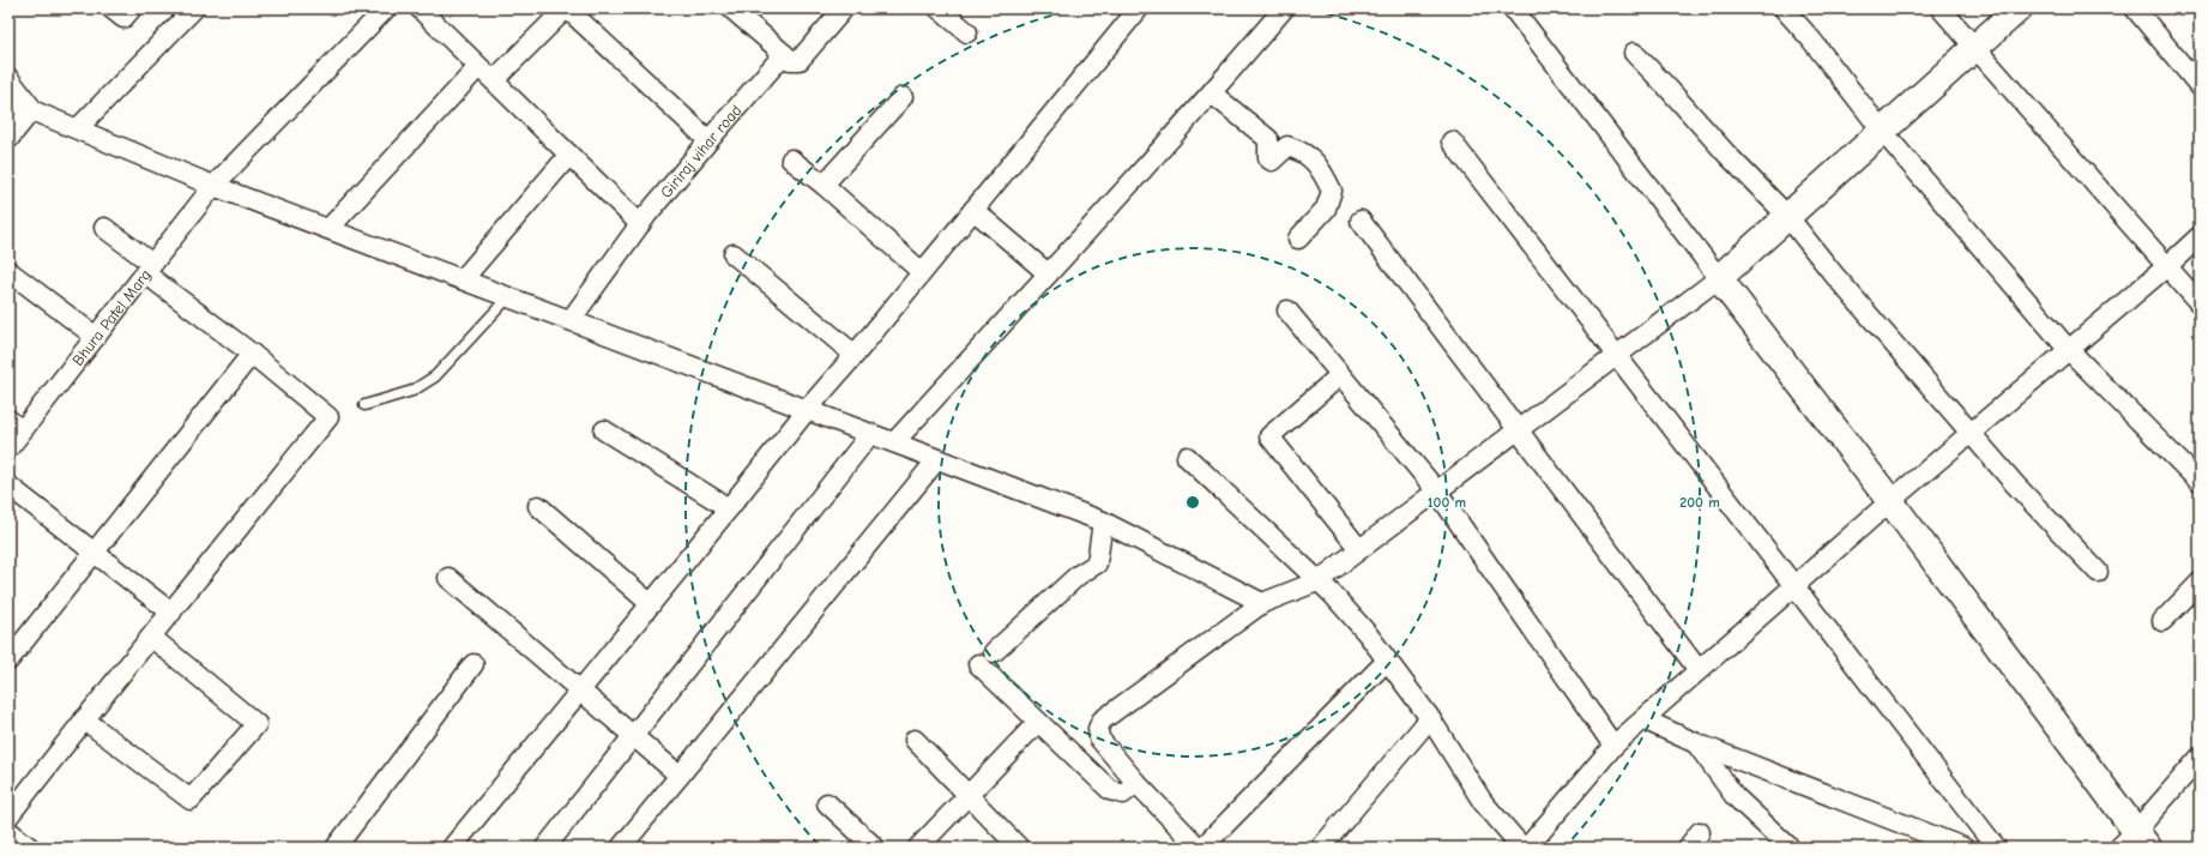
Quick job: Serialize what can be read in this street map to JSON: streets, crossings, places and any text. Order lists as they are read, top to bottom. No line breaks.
{"streets":{"street":["Giriraj vihar road","Bhura Patel Marg"]},"rings":["100 m","200 m"]}
